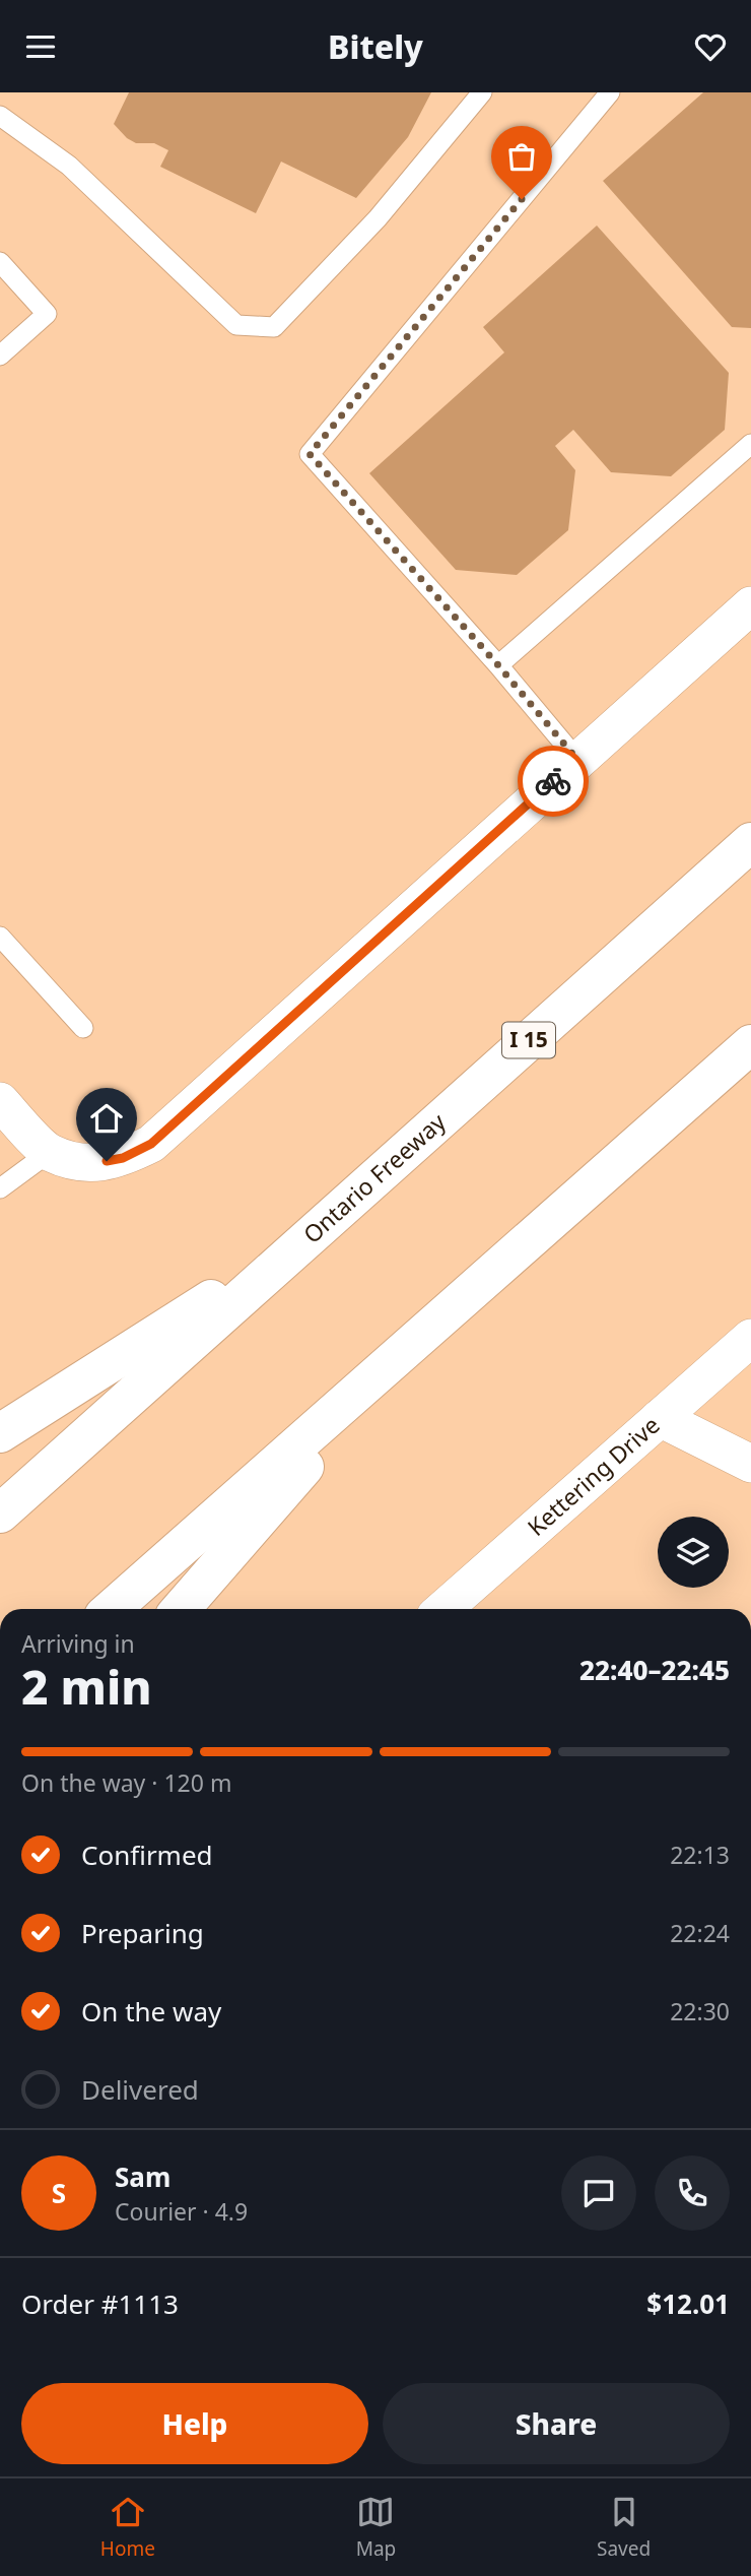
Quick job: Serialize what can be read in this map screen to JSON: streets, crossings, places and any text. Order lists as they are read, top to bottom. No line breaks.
{"streets":{"highway":["I 15","Ontario Freeway"],"street":["Kettering Drive"]},"page":{"header":"Bitely","heading":["2 min","Arriving in","22:40–22:45"],"panel":["Sam","Courier · 4.9","Order #1113","$12.01"],"bar":"On the way · 120 m","list":[["Confirmed","22:13"],["Preparing","22:24"],["On the way","22:30"],"Delivered"],"round":"S","buttons":["Help","Share"],"tabs":["Home","Map","Saved"]}}
